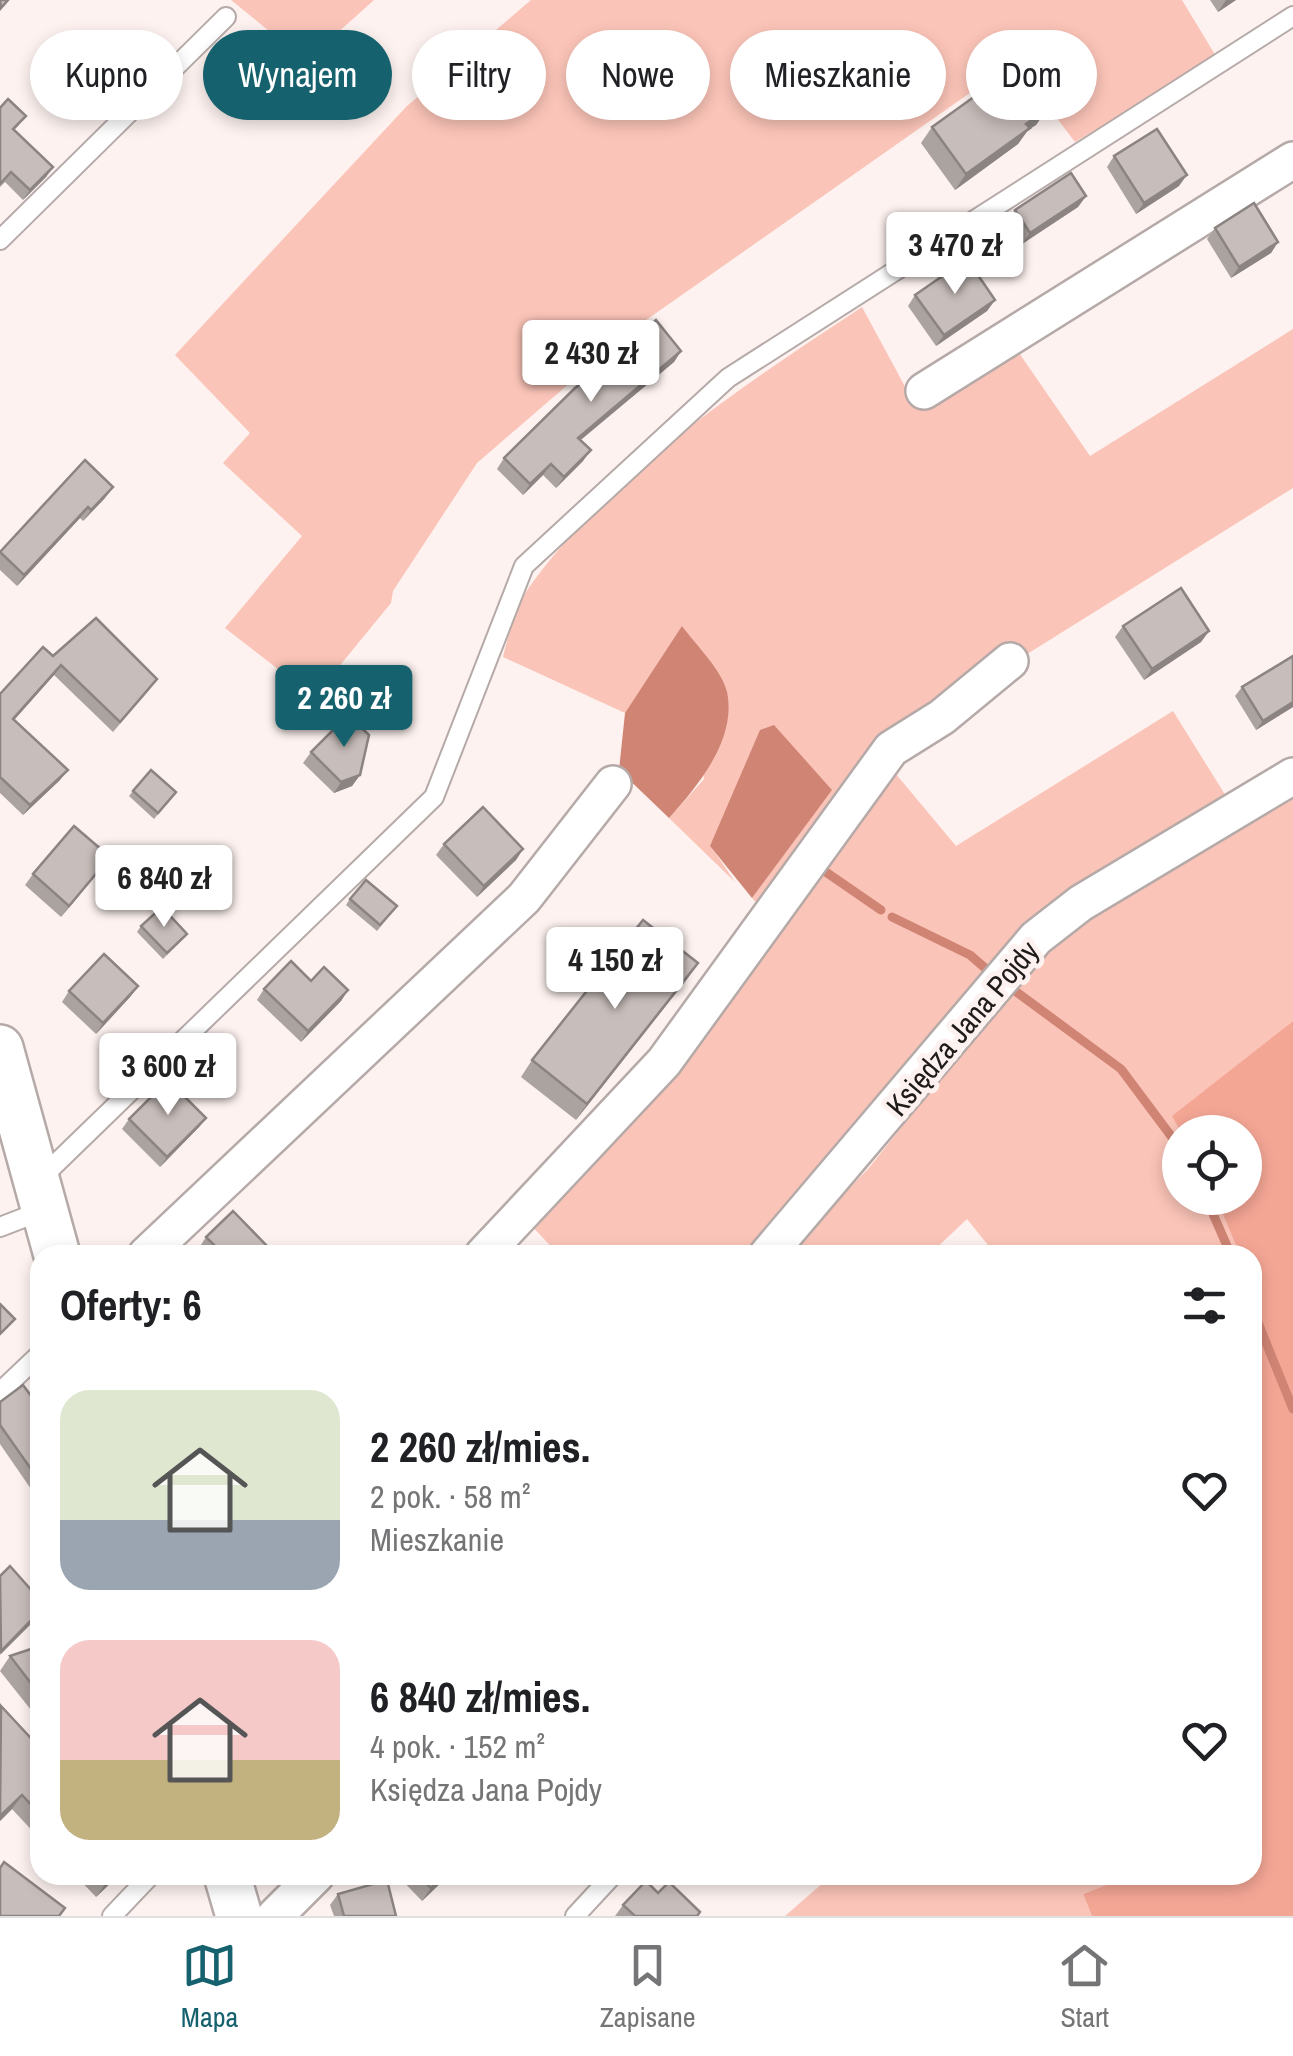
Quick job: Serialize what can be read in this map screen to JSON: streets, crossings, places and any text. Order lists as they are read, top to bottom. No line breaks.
{"streets":{"street":["Księdza Jana Pojdy"]},"page":{"chip":["Kupno","Wynajem","Filtry","Nowe","Mieszkanie","Dom"],"price":["3 470 zł","2 430 zł","2 260 zł","6 840 zł","4 150 zł","3 600 zł"],"heading":"Oferty: 6","list":[{"name":"2 260 zł/mies.","note":"2 pok. · 58 m² · Mieszkanie"},{"name":"6 840 zł/mies.","note":"4 pok. · 152 m² · Księdza Jana Pojdy"}],"tabs":["Mapa","Zapisane","Start"]}}
